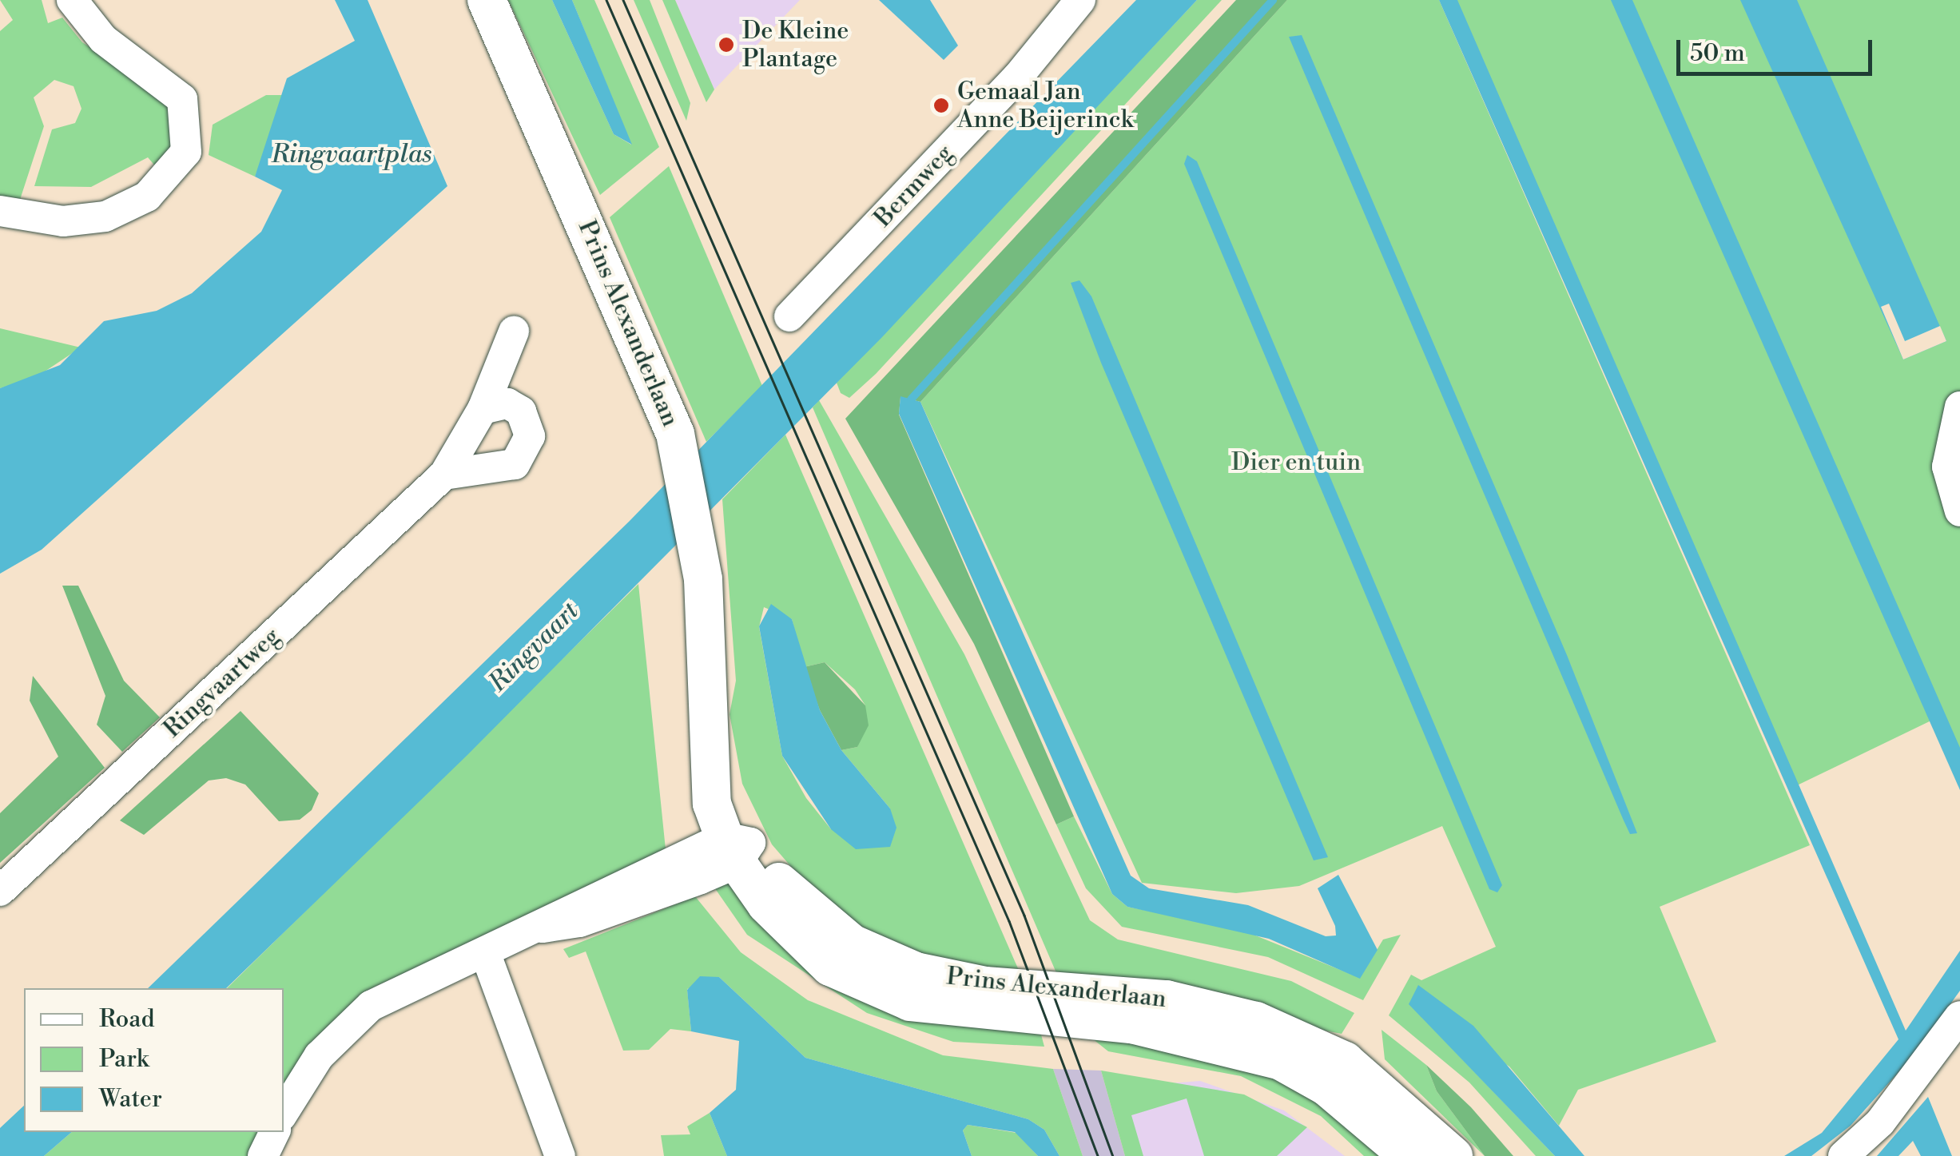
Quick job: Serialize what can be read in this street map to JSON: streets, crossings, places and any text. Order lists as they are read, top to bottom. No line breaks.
{"streets":{"main road":["Prins Alexanderlaan"],"street":["Bermweg","Ringvaartweg"]},"water":["Ringvaartplas","Ringvaart"],"parks":["Dier en tuin"],"places":["De Kleine Plantage","Gemaal Jan Anne Beijerinck"],"legend":["Road","Park","Water"],"scale_bar":"50 m"}
